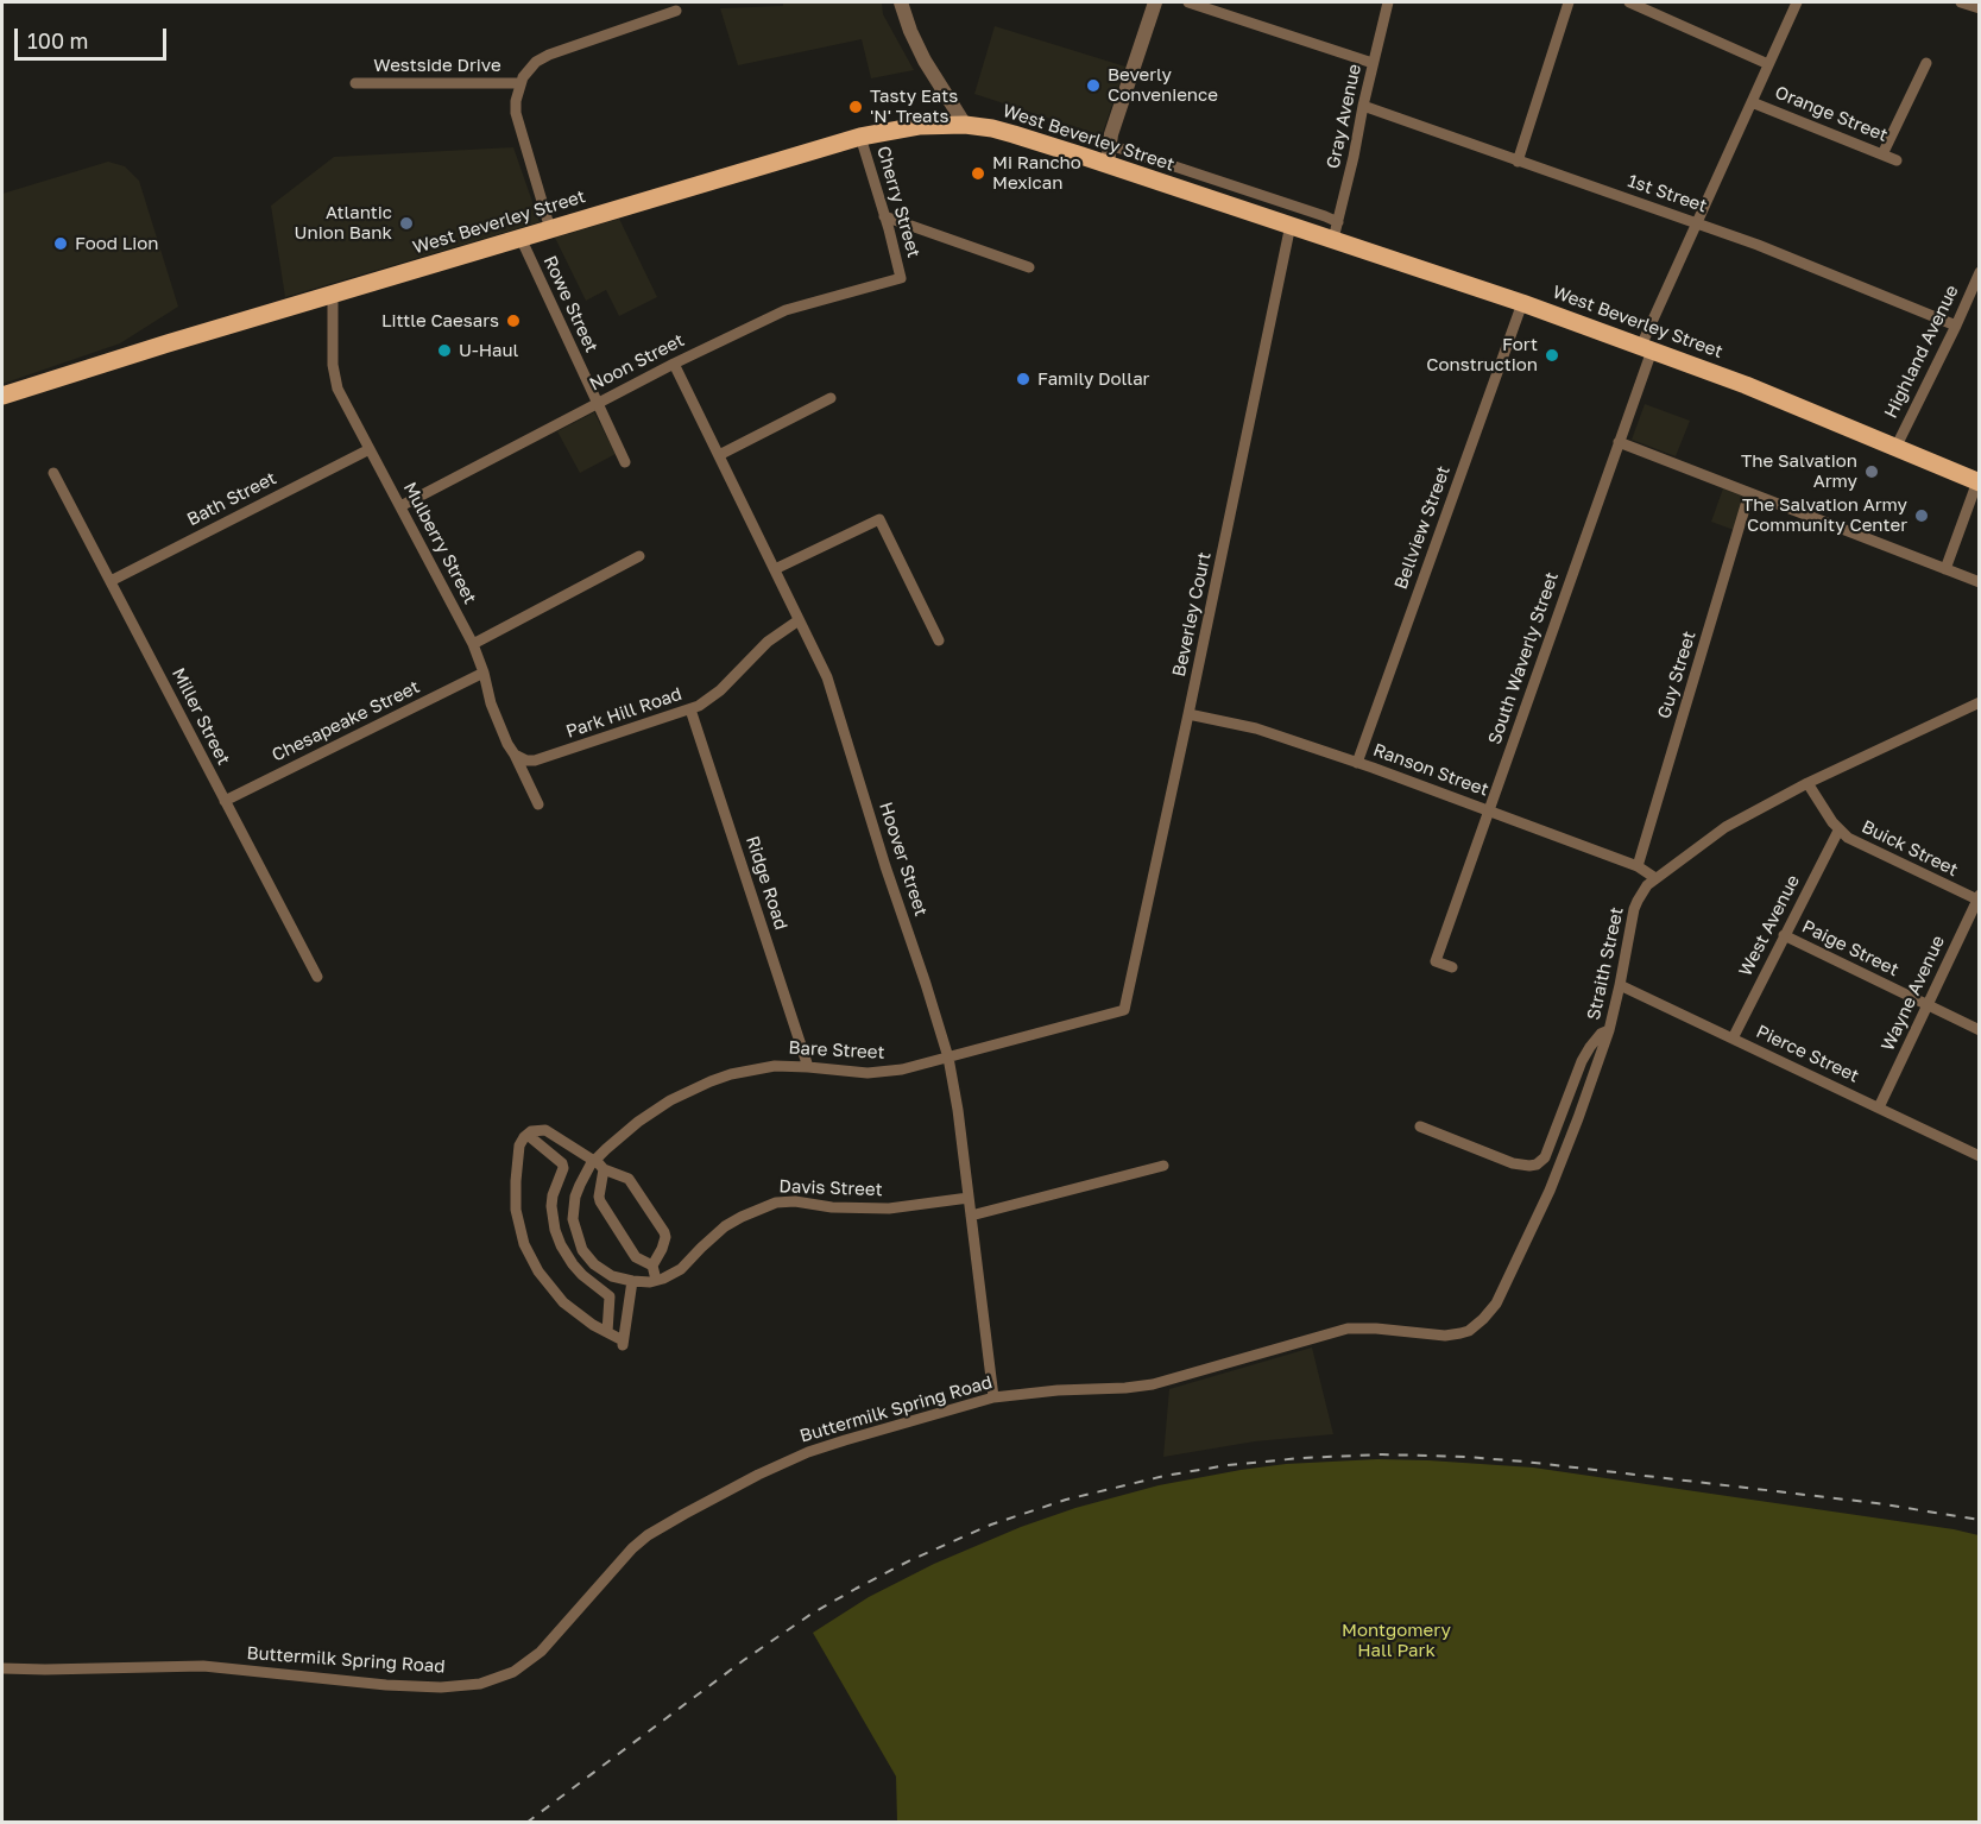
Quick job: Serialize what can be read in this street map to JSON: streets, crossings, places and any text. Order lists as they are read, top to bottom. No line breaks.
{"streets":{"main road":["West Beverley Street"],"street":["Westside Drive","Orange Street","Gray Avenue","1st Street","Cherry Street","Rowe Street","Highland Avenue","Noon Street","Bath Street","Bellview Street","Mulberry Street","Beverley Court","South Waverly Street","Guy Street","Park Hill Road","Miller Street","Chesapeake Street","Ranson Street","Buick Street","Hoover Street","Ridge Road","West Avenue","Paige Street","Straith Street","Wayne Avenue","Bare Street","Pierce Street","Davis Street","Buttermilk Spring Road"]},"crossings":[["Orange Street","South Waverly Street"],["Gray Avenue","West Beverley Street"],["Gray Avenue","1st Street"],["West Beverley Street","Cherry Street"],["West Beverley Street","Rowe Street"],["West Beverley Street","Highland Avenue"],["West Beverley Street","Bellview Street"],["West Beverley Street","Mulberry Street"],["West Beverley Street","Beverley Court"],["West Beverley Street","South Waverly Street"],["1st Street","Highland Avenue"],["1st Street","South Waverly Street"],["Cherry Street","Noon Street"],["Rowe Street","Noon Street"],["Noon Street","Mulberry Street"],["Noon Street","Hoover Street"],["Bath Street","Mulberry Street"],["Bath Street","Miller Street"],["Bellview Street","Ranson Street"],["Mulberry Street","Park Hill Road"],["Mulberry Street","Chesapeake Street"],["Beverley Court","Ranson Street"],["Beverley Court","Bare Street"],["South Waverly Street","Ranson Street"],["Guy Street","Ranson Street"],["Park Hill Road","Hoover Street"],["Park Hill Road","Ridge Road"],["Miller Street","Chesapeake Street"],["Ranson Street","Straith Street"],["Buick Street","West Avenue"],["Buick Street","Straith Street"],["Buick Street","Wayne Avenue"],["Hoover Street","Bare Street"],["Hoover Street","Davis Street"],["Hoover Street","Buttermilk Spring Road"],["Ridge Road","Bare Street"],["West Avenue","Paige Street"],["West Avenue","Pierce Street"],["Paige Street","Wayne Avenue"],["Straith Street","Pierce Street"],["Straith Street","Buttermilk Spring Road"],["Wayne Avenue","Pierce Street"],["Bare Street","Davis Street"]],"parks":["Montgomery Hall Park"],"places":["Beverly Convenience","Tasty Eats 'N' Treats","Mi Rancho Mexican","Atlantic Union Bank","Food Lion","Little Caesars","U-Haul","Fort Construction","Family Dollar","The Salvation Army","The Salvation Army Community Center"],"scale_bar":"100 m"}
